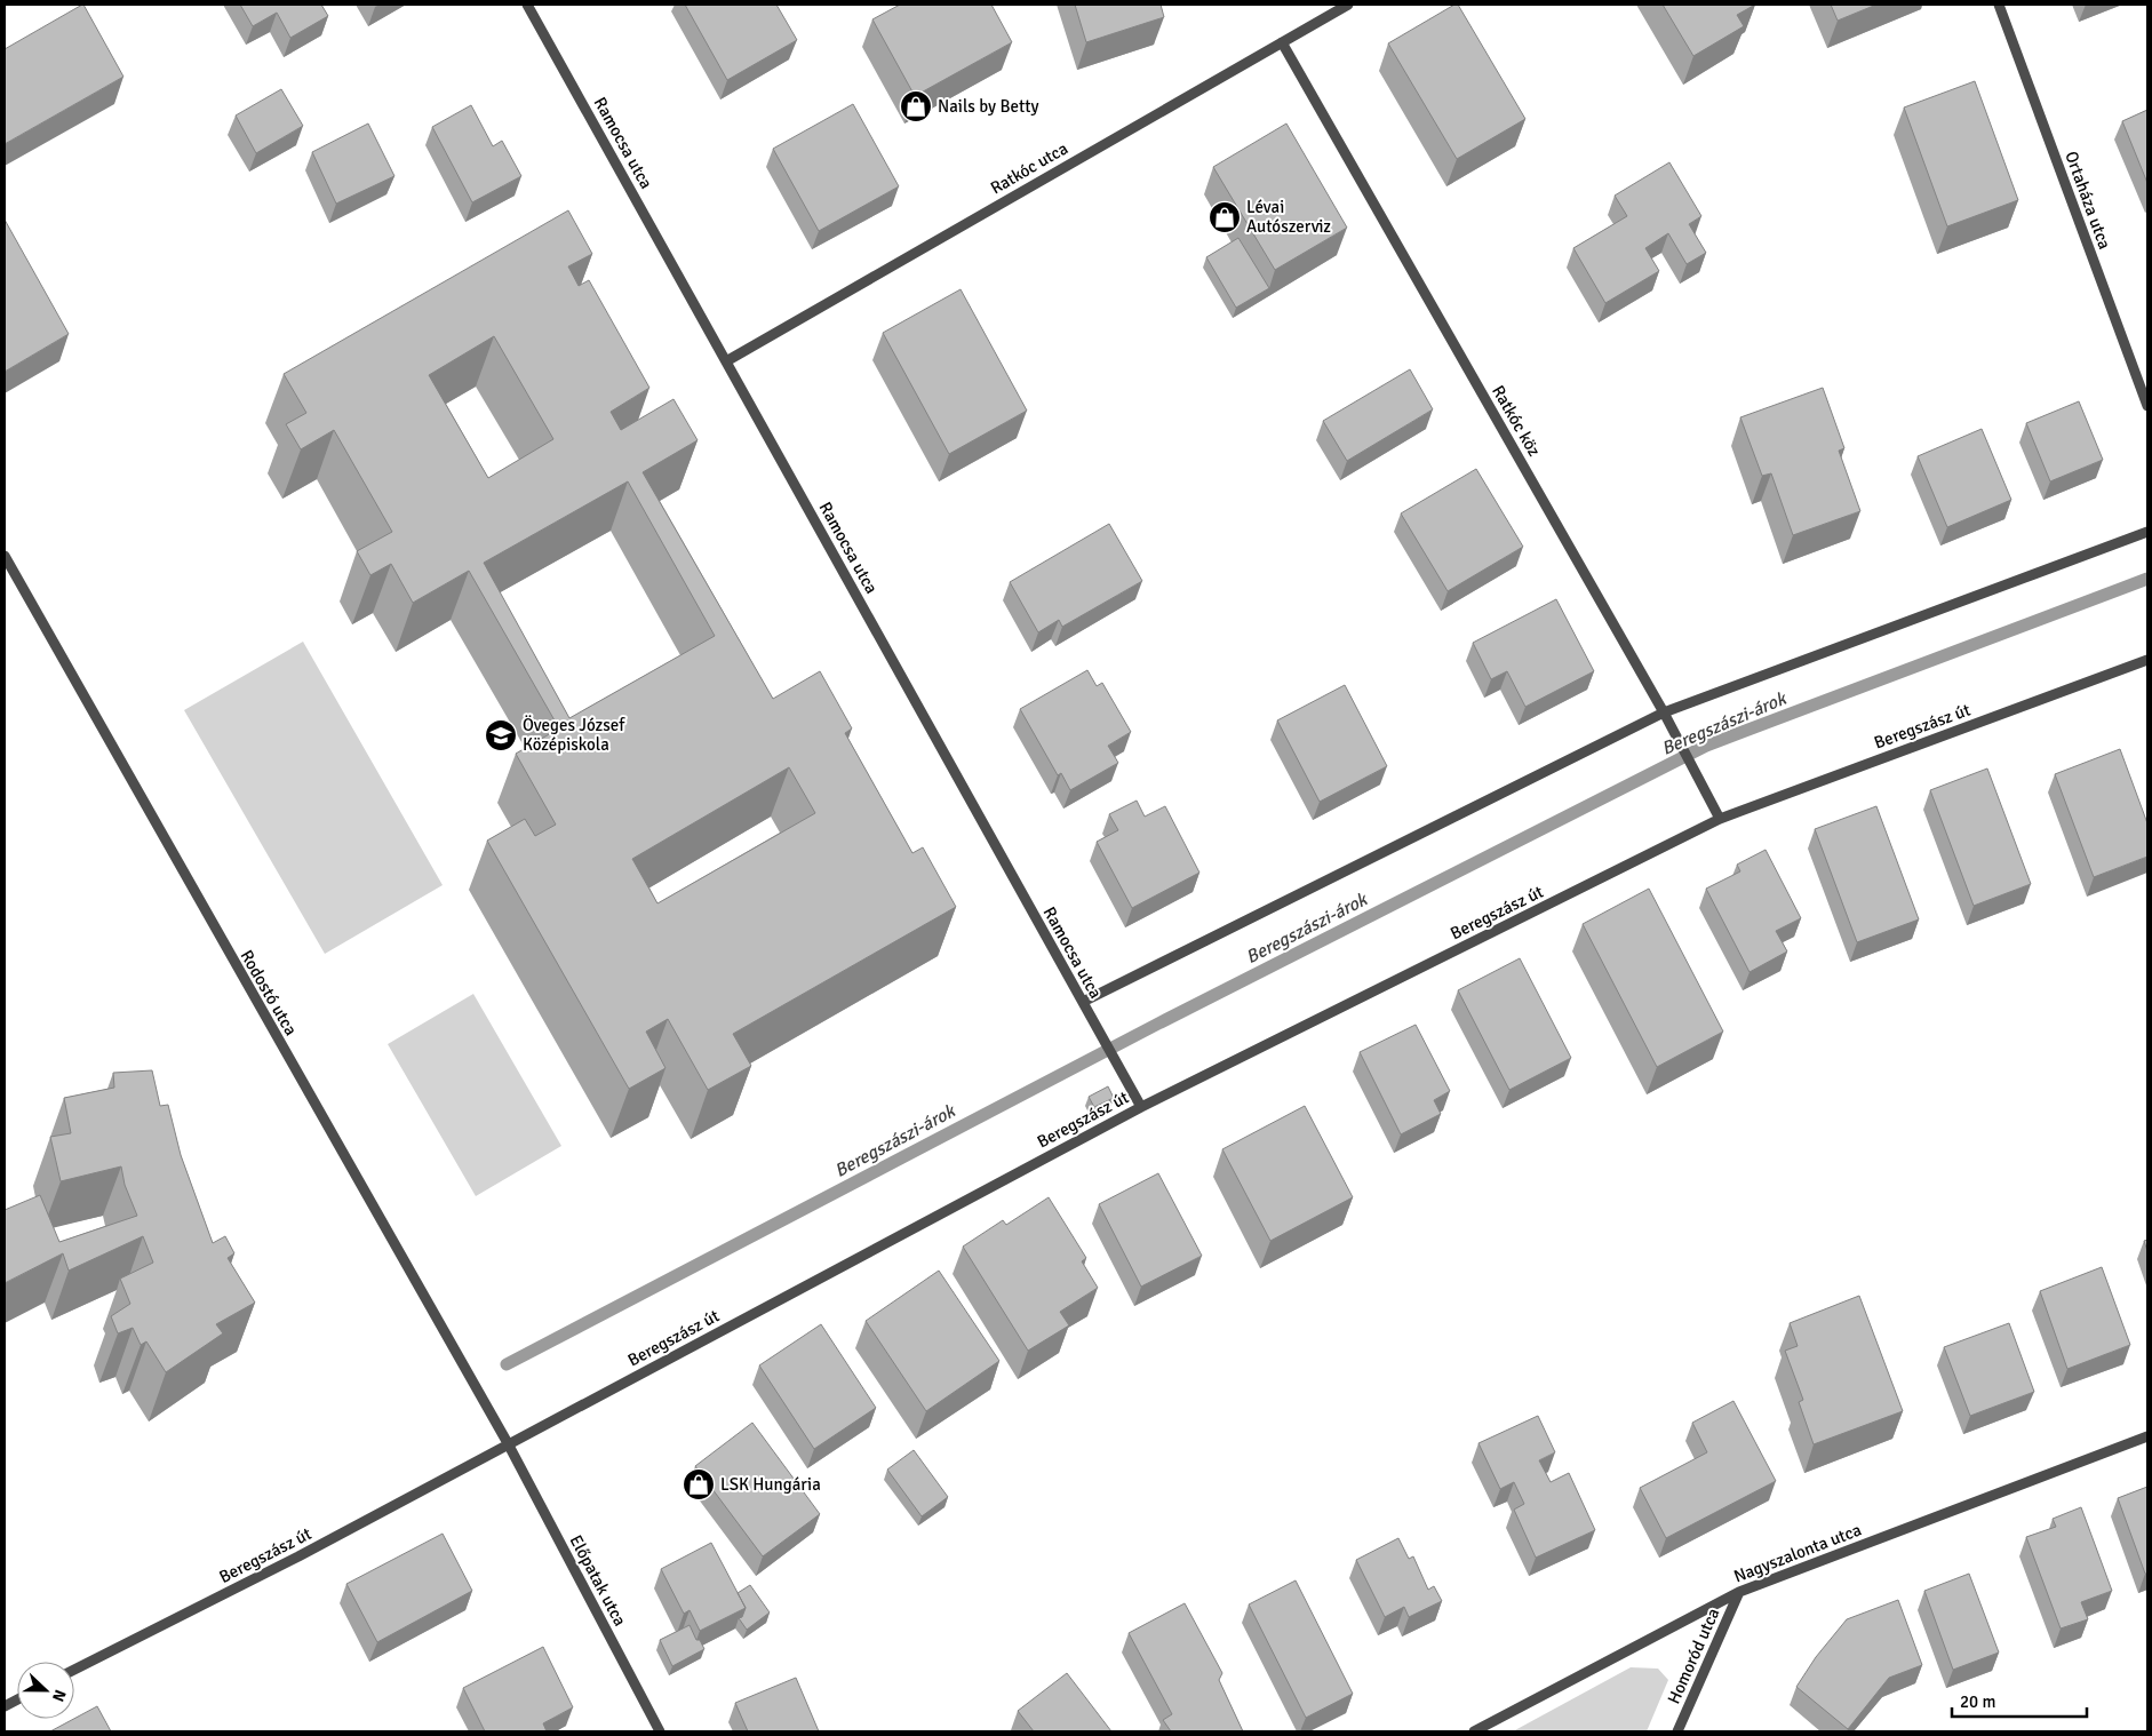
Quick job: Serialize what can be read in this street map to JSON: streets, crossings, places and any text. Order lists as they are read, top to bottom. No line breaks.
{"streets":{"street":["Ramocsa utca","Ratkóc utca","Ortaháza utca","Ratkóc köz","Beregszász út","Rodostó utca","Nagyszalonta utca","Előpatak utca","Homoród utca"]},"crossings":[["Ramocsa utca","Ratkóc utca"],["Ramocsa utca","Beregszász út"],["Ratkóc utca","Ratkóc köz"],["Ratkóc köz","Beregszász út"],["Beregszász út","Rodostó utca"],["Beregszász út","Előpatak utca"],["Rodostó utca","Előpatak utca"],["Nagyszalonta utca","Homoród utca"]],"water":["Beregszászi-árok"],"places":{"shop":["Nails by Betty","Lévai Autószerviz","LSK Hungária"],"school or university":["Öveges József Középiskola"]},"scale_bar":"20 m","north":"right"}
